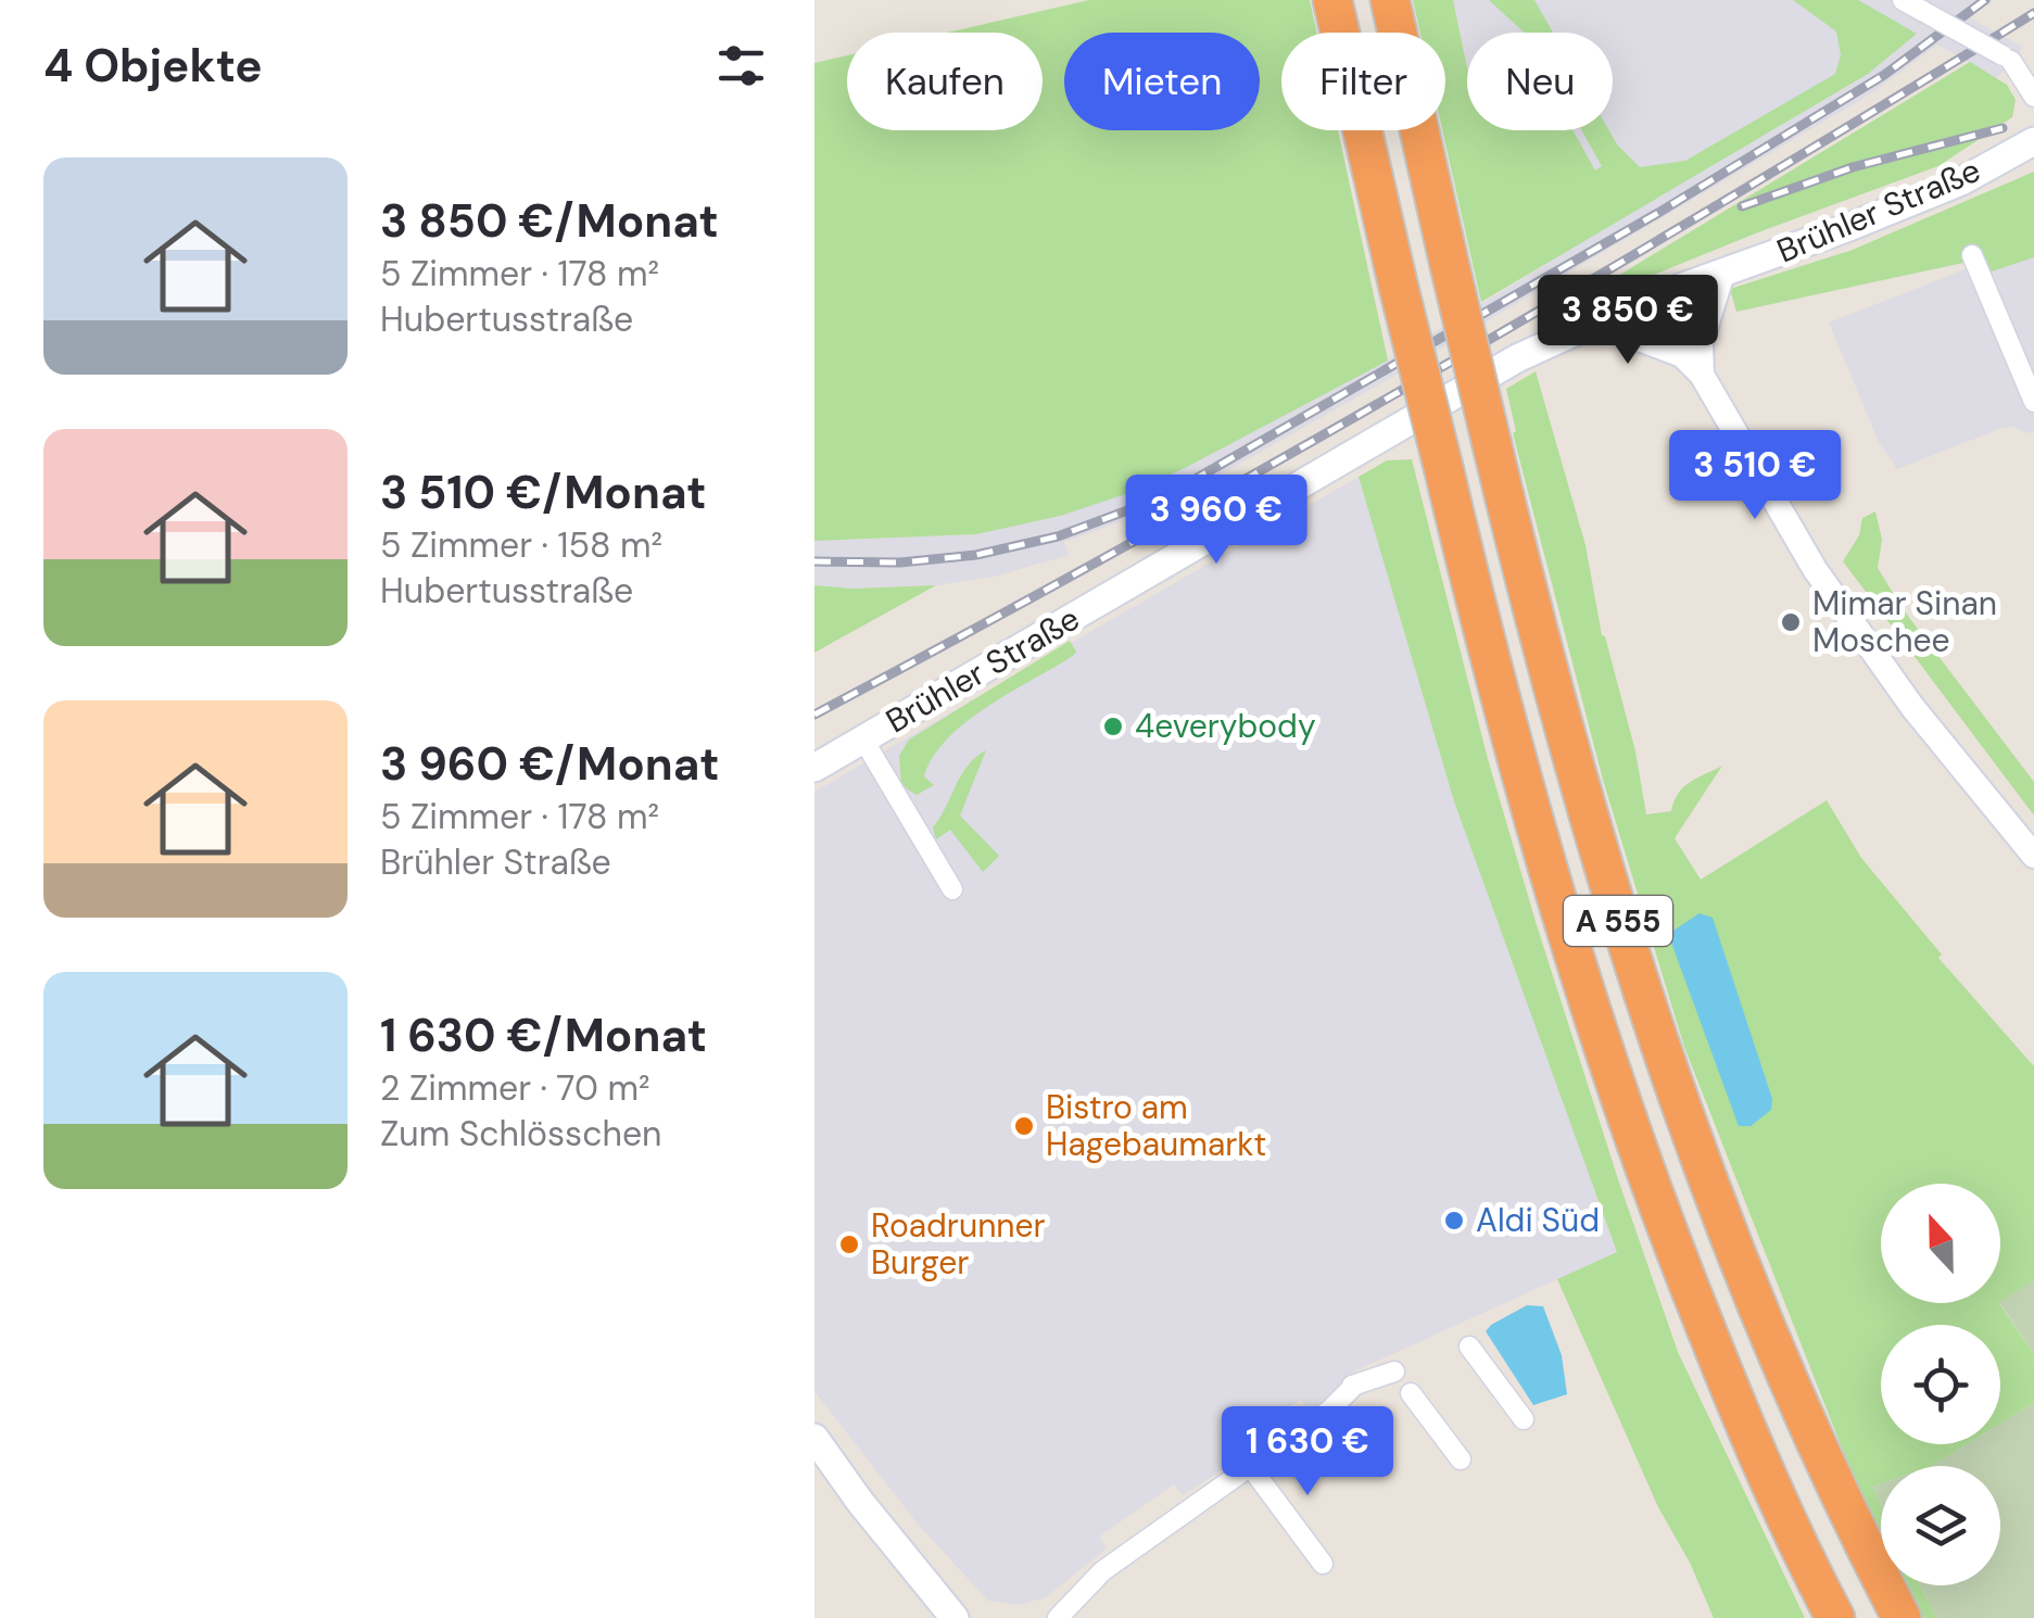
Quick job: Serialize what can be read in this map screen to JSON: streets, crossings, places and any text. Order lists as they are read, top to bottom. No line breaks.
{"streets":{"highway":["A 555"],"main road":["Brühler Straße"]},"places":["Mimar Sinan Moschee","4everybody","Bistro am Hagebaumarkt","Aldi Süd","Roadrunner Burger"],"north":"top","page":{"heading":"4 Objekte","chip":["Kaufen","Mieten","Filter","Neu"],"list":[{"name":"3 850 €/Monat","note":"5 Zimmer · 178 m² · Hubertusstraße"},{"name":"3 510 €/Monat","note":"5 Zimmer · 158 m² · Hubertusstraße"},{"name":"3 960 €/Monat","note":"5 Zimmer · 178 m² · Brühler Straße"},{"name":"1 630 €/Monat","note":"2 Zimmer · 70 m² · Zum Schlösschen"}],"price":["3 850 €","3 510 €","3 960 €","1 630 €"]}}
